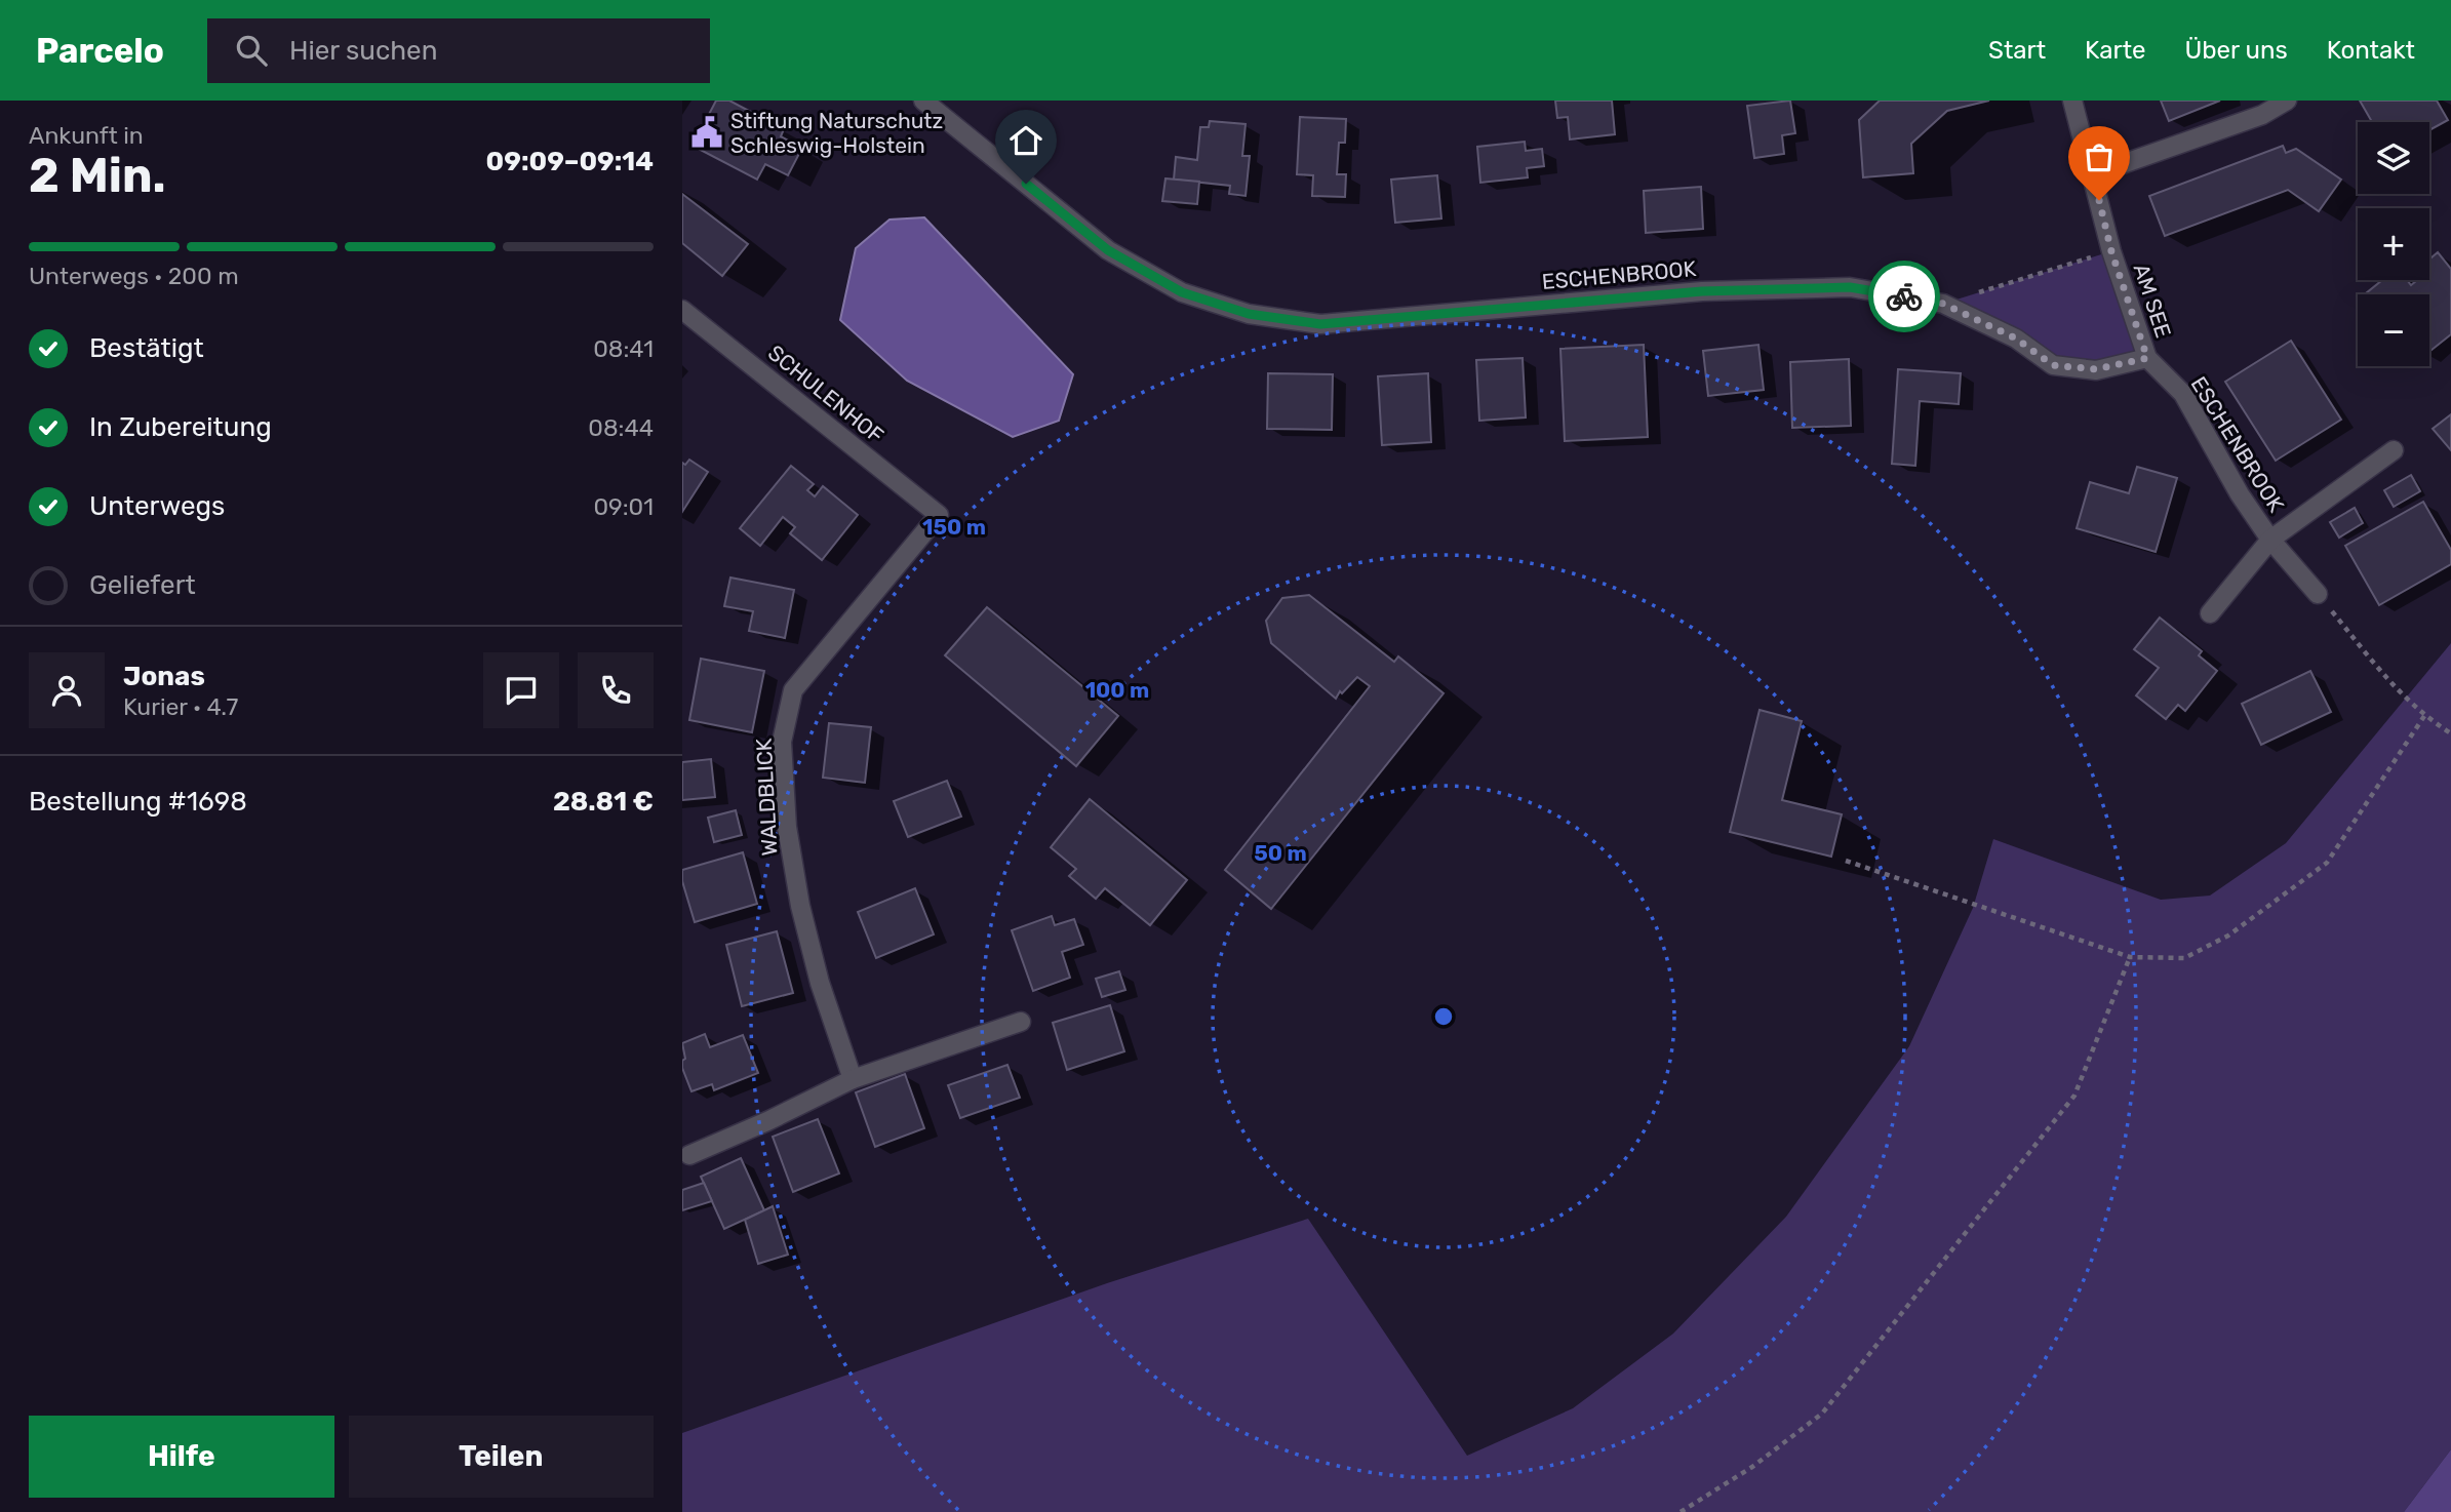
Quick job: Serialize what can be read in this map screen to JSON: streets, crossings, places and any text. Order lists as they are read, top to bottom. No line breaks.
{"streets":{"street":["ESCHENBROOK","AM SEE","SCHULENHOF","WALDBLICK"]},"crossings":[["ESCHENBROOK","AM SEE"],["SCHULENHOF","WALDBLICK"]],"places":{"public building":["Stiftung Naturschutz Schleswig-Holstein"]},"page":{"header":"Parcelo","search":"Hier suchen","nav":["Start","Karte","Über uns","Kontakt"],"heading":["2 Min.","Ankunft in","09:09–09:14"],"panel":["Jonas","Kurier · 4.7","Bestellung #1698","28.81 €"],"map_buttons":["+","−"],"bar":"Unterwegs · 200 m","list":[["Bestätigt","08:41"],["In Zubereitung","08:44"],["Unterwegs","09:01"],"Geliefert"],"buttons":["Hilfe","Teilen"]},"rings":["150 m","100 m","50 m"]}
